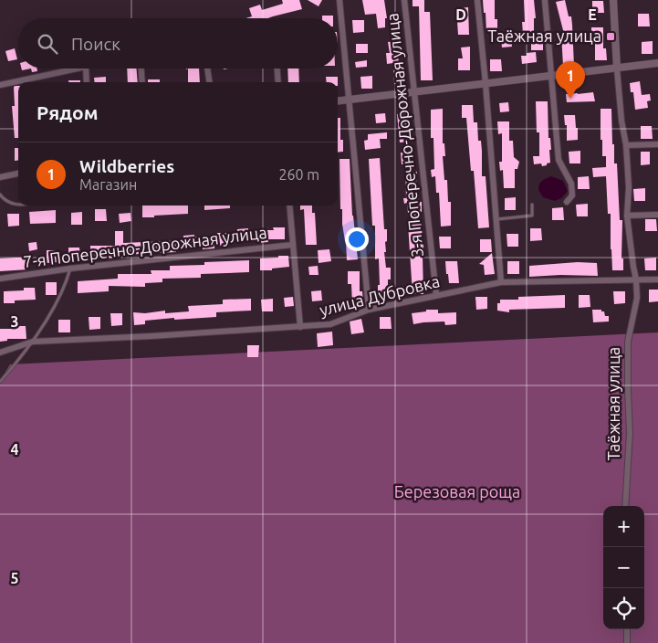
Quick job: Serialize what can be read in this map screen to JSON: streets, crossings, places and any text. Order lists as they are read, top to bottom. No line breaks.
{"streets":{"street":["3-я Поперечно-Дорожная улица","7-я Поперечно-Дорожная улица","улица Дубровка","Таёжная улица"]},"crossings":[["3-я Поперечно-Дорожная улица","улица Дубровка"],["улица Дубровка","Таёжная улица"]],"parks":["Березовая роща"],"places":{"transit":["Таёжная улица"]},"page":{"search":"Поиск","pins":"1","heading":"Рядом","list":[{"mark":"1","name":"Wildberries","note":"Магазин","value":"260 m"}],"map_buttons":["+","−"]},"grid":{"columns":["D","E"],"rows":["3","4","5"]}}
